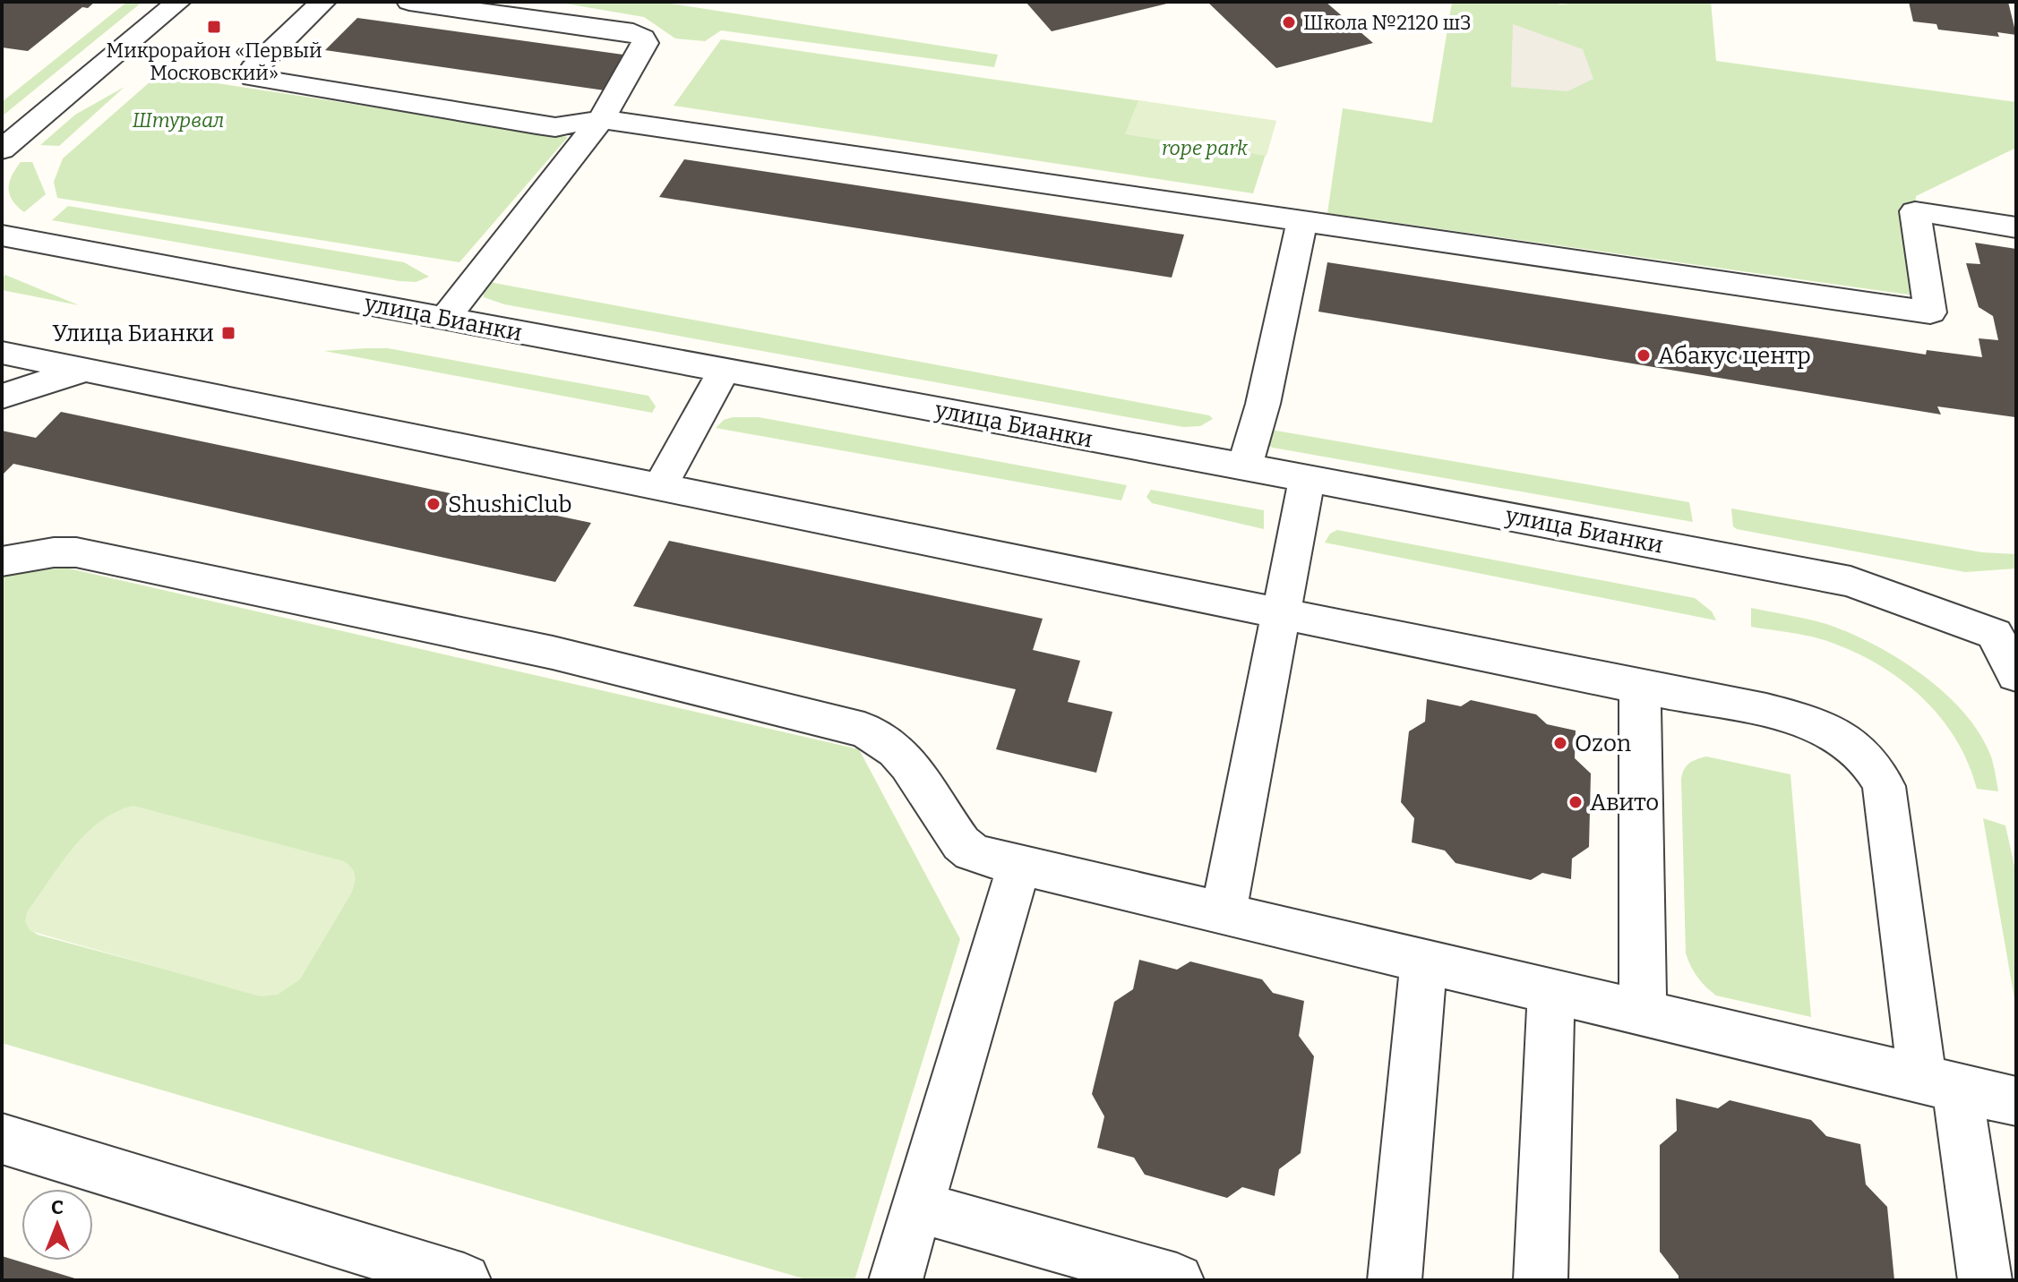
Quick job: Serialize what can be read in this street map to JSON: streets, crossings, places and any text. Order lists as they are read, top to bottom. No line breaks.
{"streets":{"street":["улица Бианки"]},"parks":["Штурвал","rope park"],"places":{"other":["Школа №2120 ш3","Абакус центр","ShushiClub","Ozon","Авито"],"transit":["Микрорайон «Первый Московский»","Улица Бианки"]},"north":"top"}
